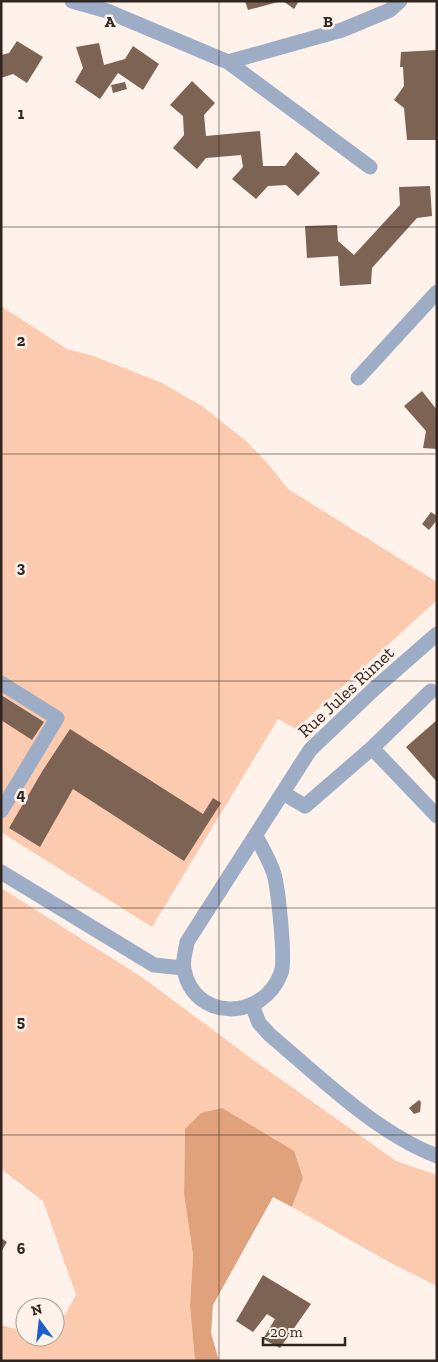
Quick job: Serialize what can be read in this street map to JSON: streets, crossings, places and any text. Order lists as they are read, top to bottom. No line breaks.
{"streets":{"street":["Rue Jules Rimet"]},"scale_bar":"20 m","north":"top","grid":{"columns":["A","B"],"rows":["1","2","3","4","5","6"]}}
